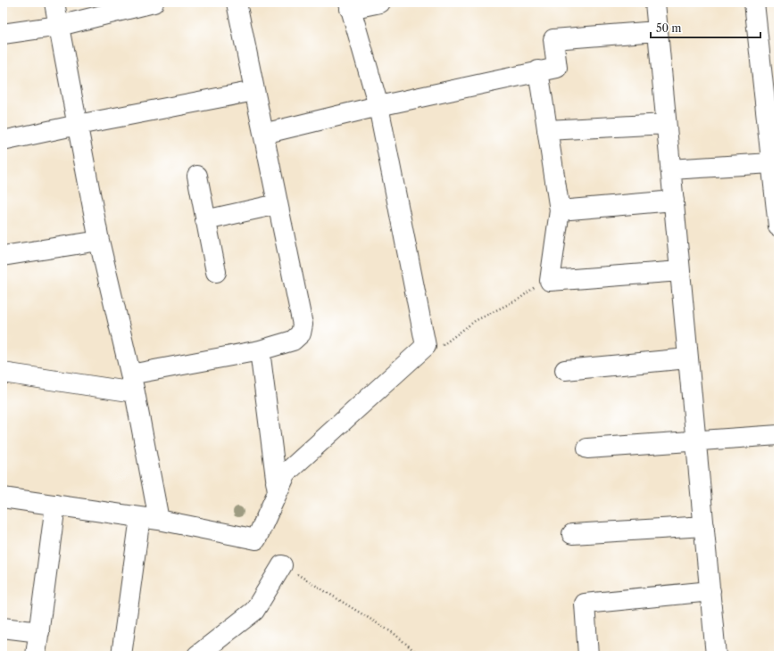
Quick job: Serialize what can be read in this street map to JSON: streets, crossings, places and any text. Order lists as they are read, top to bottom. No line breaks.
{"scale_bar":"50 m"}
